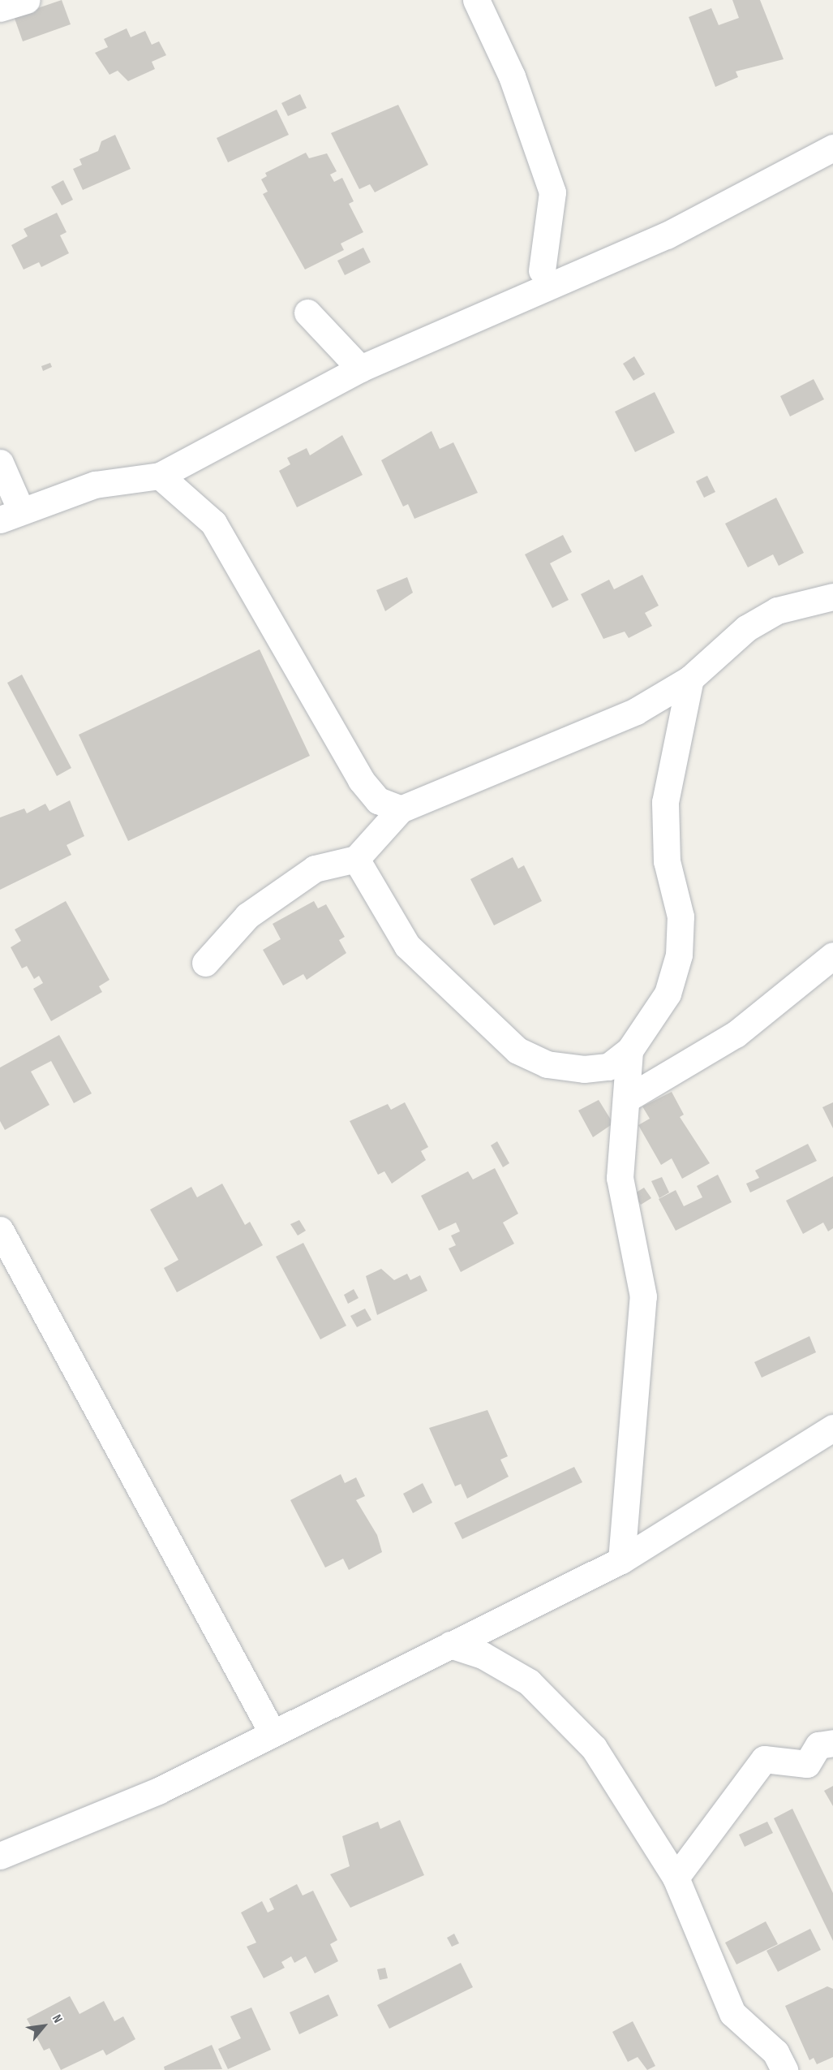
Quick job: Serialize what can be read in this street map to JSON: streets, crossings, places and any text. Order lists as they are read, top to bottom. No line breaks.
{"north":"top right"}
